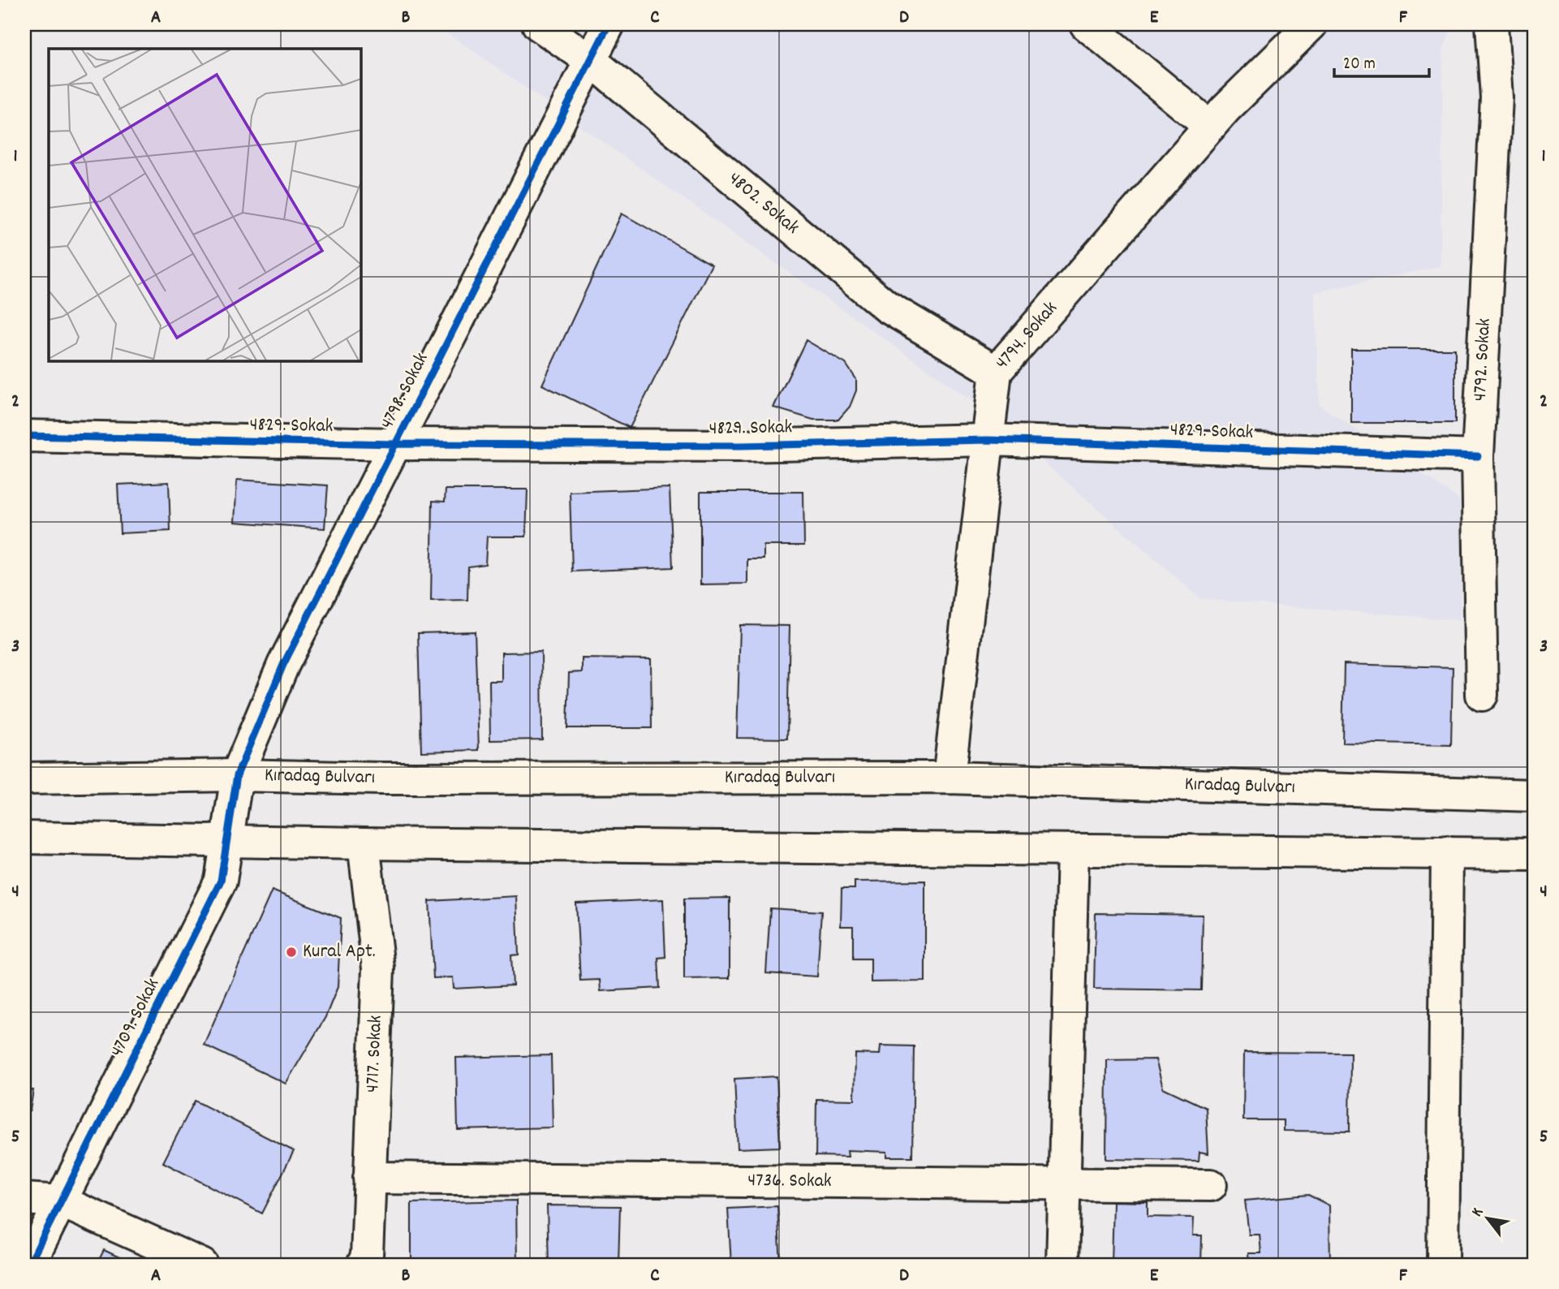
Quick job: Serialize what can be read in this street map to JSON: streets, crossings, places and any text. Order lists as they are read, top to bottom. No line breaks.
{"streets":{"street":["4802. Sokak","4794. Sokak","4792. Sokak","4798. Sokak","4829. Sokak","Kıradag Bulvarı","4709. Sokak","4717. Sokak","4736. Sokak"]},"crossings":[["4802. Sokak","4794. Sokak"],["4802. Sokak","4798. Sokak"],["4794. Sokak","4829. Sokak"],["4794. Sokak","Kıradag Bulvarı"],["4792. Sokak","4829. Sokak"],["4798. Sokak","4829. Sokak"],["4798. Sokak","Kıradag Bulvarı"],["4798. Sokak","4709. Sokak"],["Kıradag Bulvarı","4709. Sokak"],["4717. Sokak","4736. Sokak"]],"places":["Kural Apt."],"scale_bar":"20 m","north":"top left","grid":{"columns":["A","B","C","D","E","F"],"rows":["1","2","3","4","5"]}}
